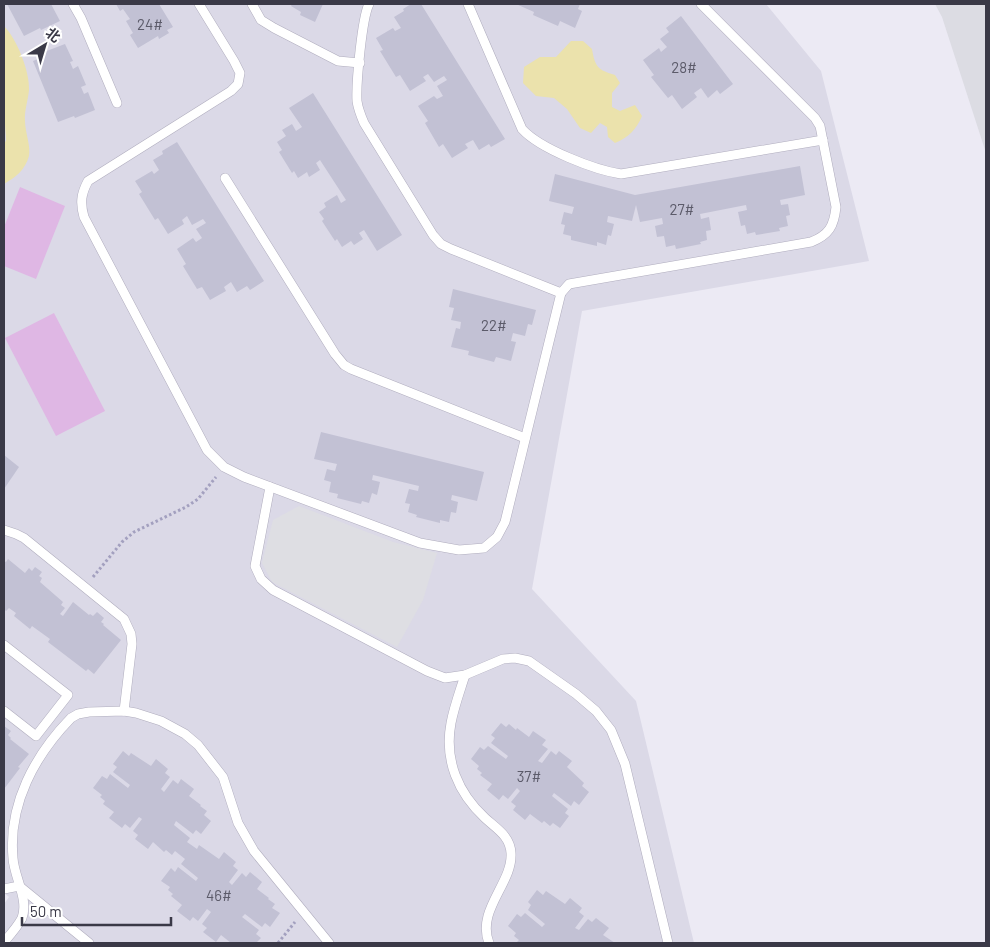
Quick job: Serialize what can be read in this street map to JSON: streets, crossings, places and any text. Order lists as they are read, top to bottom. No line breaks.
{"house_numbers":["24#","28#","27#","22#","37#","46#"],"scale_bar":"50 m","north":"top right"}
